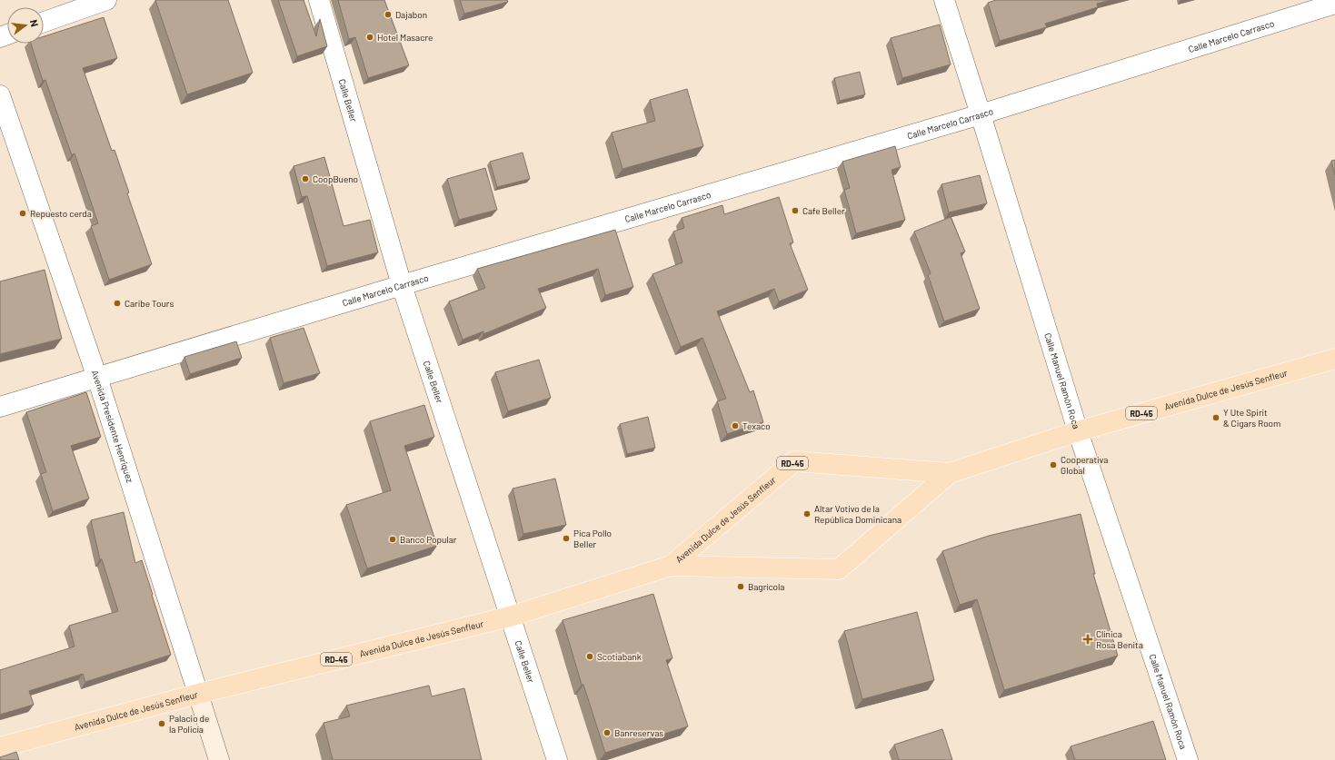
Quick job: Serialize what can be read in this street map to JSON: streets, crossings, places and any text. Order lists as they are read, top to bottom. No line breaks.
{"streets":{"main road":["Avenida Dulce de Jesús Senfleur","RD-45"],"street":["Calle Marcelo Carrasco","Calle Beller","Calle Manuel Ramón Roca","Avenida Presidente Henríquez"]},"crossings":[["Calle Marcelo Carrasco","Calle Beller"],["Calle Marcelo Carrasco","Calle Manuel Ramón Roca"],["Calle Marcelo Carrasco","Avenida Presidente Henríquez"],["Calle Beller","Avenida Dulce de Jesús Senfleur"],["Calle Manuel Ramón Roca","Avenida Dulce de Jesús Senfleur"],["Avenida Dulce de Jesús Senfleur","Avenida Presidente Henríquez"]],"places":{"other":["Dajabon","Hotel Masacre","CoopBueno","Cafe Beller","Repuesto cerda","Caribe Tours","Y Ute Spirit & Cigars Room","Texaco","Cooperativa Global","Altar Votivo de la República Dominicana","Pica Pollo Beller","Banco Popular","Bagrícola","Scotiabank","Palacio de la Policía","Banreservas"],"health":["Clínica Rosa Benita"]},"north":"right"}
